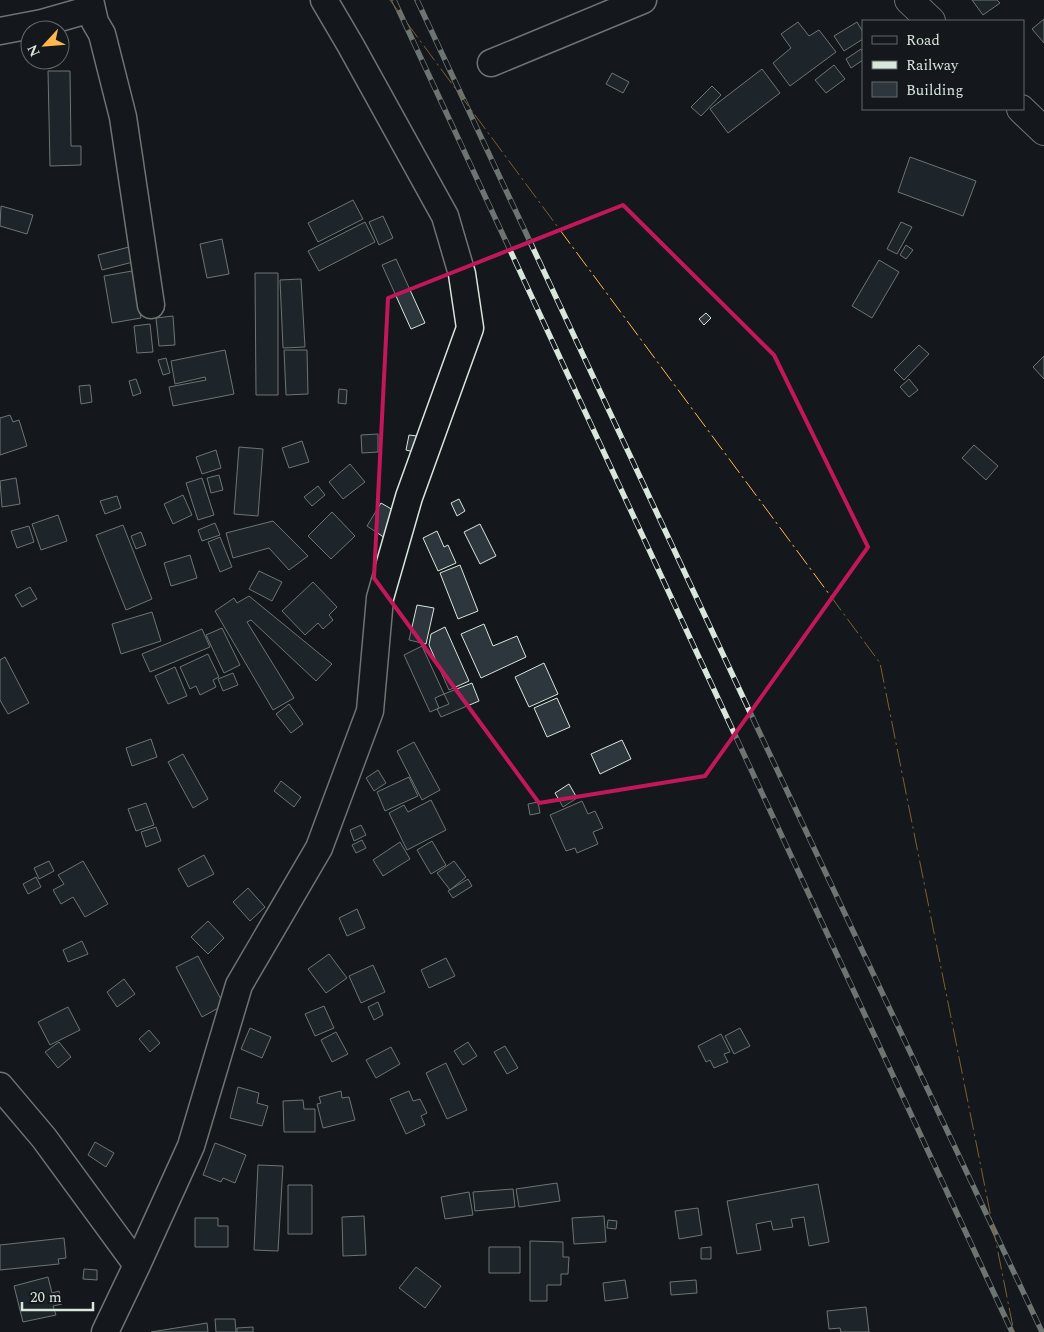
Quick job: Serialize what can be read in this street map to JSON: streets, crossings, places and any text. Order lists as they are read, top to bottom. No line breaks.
{"legend":["Road","Railway","Building"],"scale_bar":"20 m","north":"bottom left"}
